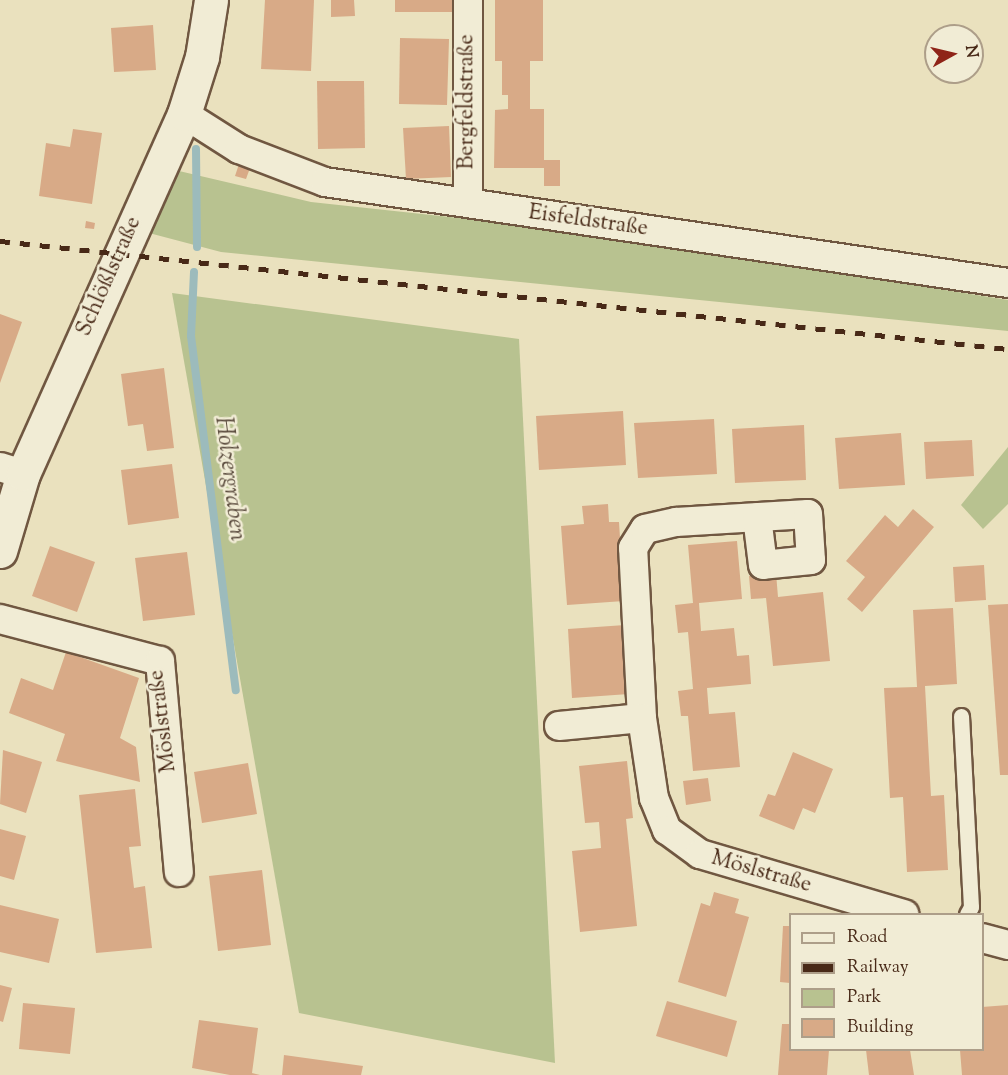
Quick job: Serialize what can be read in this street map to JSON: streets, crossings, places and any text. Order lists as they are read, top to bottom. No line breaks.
{"streets":{"street":["Bergfeldstraße","Eisfeldstraße","Schlößlstraße","Möslstraße"]},"crossings":[["Bergfeldstraße","Eisfeldstraße"],["Eisfeldstraße","Schlößlstraße"]],"water":["Holzergraben"],"legend":["Road","Railway","Park","Building"],"north":"right"}
